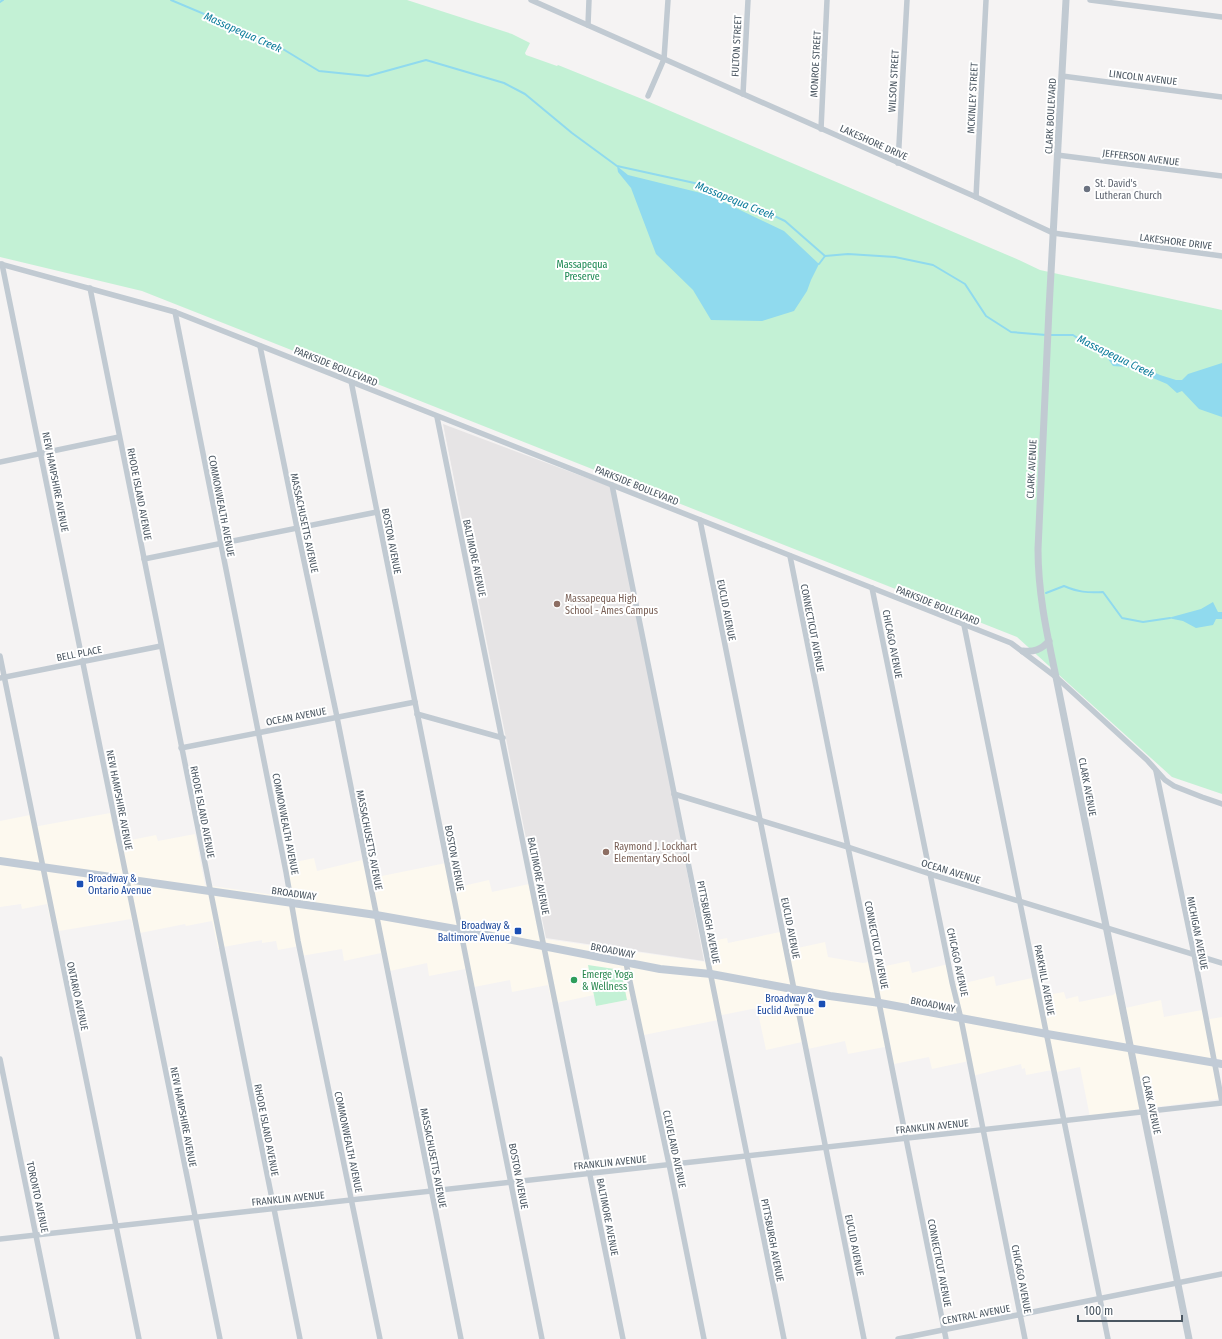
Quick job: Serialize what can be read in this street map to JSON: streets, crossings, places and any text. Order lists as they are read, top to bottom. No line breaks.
{"streets":{"main road":["BROADWAY"],"street":["FULTON STREET","MONROE STREET","LINCOLN AVENUE","WILSON STREET","MCKINLEY STREET","CLARK BOULEVARD","LAKESHORE DRIVE","JEFFERSON AVENUE","PARKSIDE BOULEVARD","CLARK AVENUE","NEW HAMPSHIRE AVENUE","RHODE ISLAND AVENUE","COMMONWEALTH AVENUE","MASSACHUSETTS AVENUE","BOSTON AVENUE","BALTIMORE AVENUE","EUCLID AVENUE","CONNECTICUT AVENUE","CHICAGO AVENUE","BELL PLACE","OCEAN AVENUE","PITTSBURGH AVENUE","MICHIGAN AVENUE","PARKHILL AVENUE","ONTARIO AVENUE","FRANKLIN AVENUE","CLEVELAND AVENUE","TORONTO AVENUE","CENTRAL AVENUE"]},"crossings":[["FULTON STREET","LAKESHORE DRIVE"],["MONROE STREET","LAKESHORE DRIVE"],["LINCOLN AVENUE","CLARK BOULEVARD"],["WILSON STREET","LAKESHORE DRIVE"],["MCKINLEY STREET","LAKESHORE DRIVE"],["CLARK BOULEVARD","LAKESHORE DRIVE"],["CLARK BOULEVARD","JEFFERSON AVENUE"],["CLARK BOULEVARD","CLARK AVENUE"],["LAKESHORE DRIVE","CLARK AVENUE"],["PARKSIDE BOULEVARD","CLARK AVENUE"],["PARKSIDE BOULEVARD","NEW HAMPSHIRE AVENUE"],["PARKSIDE BOULEVARD","RHODE ISLAND AVENUE"],["PARKSIDE BOULEVARD","COMMONWEALTH AVENUE"],["PARKSIDE BOULEVARD","MASSACHUSETTS AVENUE"],["PARKSIDE BOULEVARD","BOSTON AVENUE"],["PARKSIDE BOULEVARD","BALTIMORE AVENUE"],["PARKSIDE BOULEVARD","EUCLID AVENUE"],["PARKSIDE BOULEVARD","CONNECTICUT AVENUE"],["PARKSIDE BOULEVARD","CHICAGO AVENUE"],["PARKSIDE BOULEVARD","PITTSBURGH AVENUE"],["PARKSIDE BOULEVARD","MICHIGAN AVENUE"],["PARKSIDE BOULEVARD","PARKHILL AVENUE"],["CLARK AVENUE","OCEAN AVENUE"],["CLARK AVENUE","BROADWAY"],["CLARK AVENUE","FRANKLIN AVENUE"],["CLARK AVENUE","CENTRAL AVENUE"],["NEW HAMPSHIRE AVENUE","BELL PLACE"],["NEW HAMPSHIRE AVENUE","BROADWAY"],["NEW HAMPSHIRE AVENUE","FRANKLIN AVENUE"],["RHODE ISLAND AVENUE","BELL PLACE"],["RHODE ISLAND AVENUE","OCEAN AVENUE"],["RHODE ISLAND AVENUE","BROADWAY"],["RHODE ISLAND AVENUE","FRANKLIN AVENUE"],["COMMONWEALTH AVENUE","OCEAN AVENUE"],["COMMONWEALTH AVENUE","BROADWAY"],["COMMONWEALTH AVENUE","FRANKLIN AVENUE"],["MASSACHUSETTS AVENUE","OCEAN AVENUE"],["MASSACHUSETTS AVENUE","BROADWAY"],["MASSACHUSETTS AVENUE","FRANKLIN AVENUE"],["BOSTON AVENUE","OCEAN AVENUE"],["BOSTON AVENUE","BROADWAY"],["BOSTON AVENUE","FRANKLIN AVENUE"],["BALTIMORE AVENUE","BROADWAY"],["BALTIMORE AVENUE","FRANKLIN AVENUE"],["EUCLID AVENUE","OCEAN AVENUE"],["EUCLID AVENUE","BROADWAY"],["EUCLID AVENUE","FRANKLIN AVENUE"],["CONNECTICUT AVENUE","OCEAN AVENUE"],["CONNECTICUT AVENUE","BROADWAY"],["CONNECTICUT AVENUE","FRANKLIN AVENUE"],["CONNECTICUT AVENUE","CENTRAL AVENUE"],["CHICAGO AVENUE","OCEAN AVENUE"],["CHICAGO AVENUE","BROADWAY"],["CHICAGO AVENUE","FRANKLIN AVENUE"],["CHICAGO AVENUE","CENTRAL AVENUE"],["BELL PLACE","ONTARIO AVENUE"],["OCEAN AVENUE","PITTSBURGH AVENUE"],["OCEAN AVENUE","MICHIGAN AVENUE"],["OCEAN AVENUE","PARKHILL AVENUE"],["BROADWAY","PITTSBURGH AVENUE"],["BROADWAY","MICHIGAN AVENUE"],["BROADWAY","PARKHILL AVENUE"],["BROADWAY","ONTARIO AVENUE"],["BROADWAY","CLEVELAND AVENUE"],["PITTSBURGH AVENUE","FRANKLIN AVENUE"],["MICHIGAN AVENUE","FRANKLIN AVENUE"],["PARKHILL AVENUE","FRANKLIN AVENUE"],["PARKHILL AVENUE","CENTRAL AVENUE"],["ONTARIO AVENUE","FRANKLIN AVENUE"],["FRANKLIN AVENUE","CLEVELAND AVENUE"],["FRANKLIN AVENUE","TORONTO AVENUE"]],"water":["Massapequa Creek"],"parks":["Massapequa Preserve"],"places":{"other":["St. David's Lutheran Church","Massapequa High School - Ames Campus","Raymond J. Lockhart Elementary School","Emerge Yoga & Wellness"],"transit":["Broadway & Ontario Avenue","Broadway & Baltimore Avenue","Broadway & Euclid Avenue"]},"scale_bar":"100 m"}
